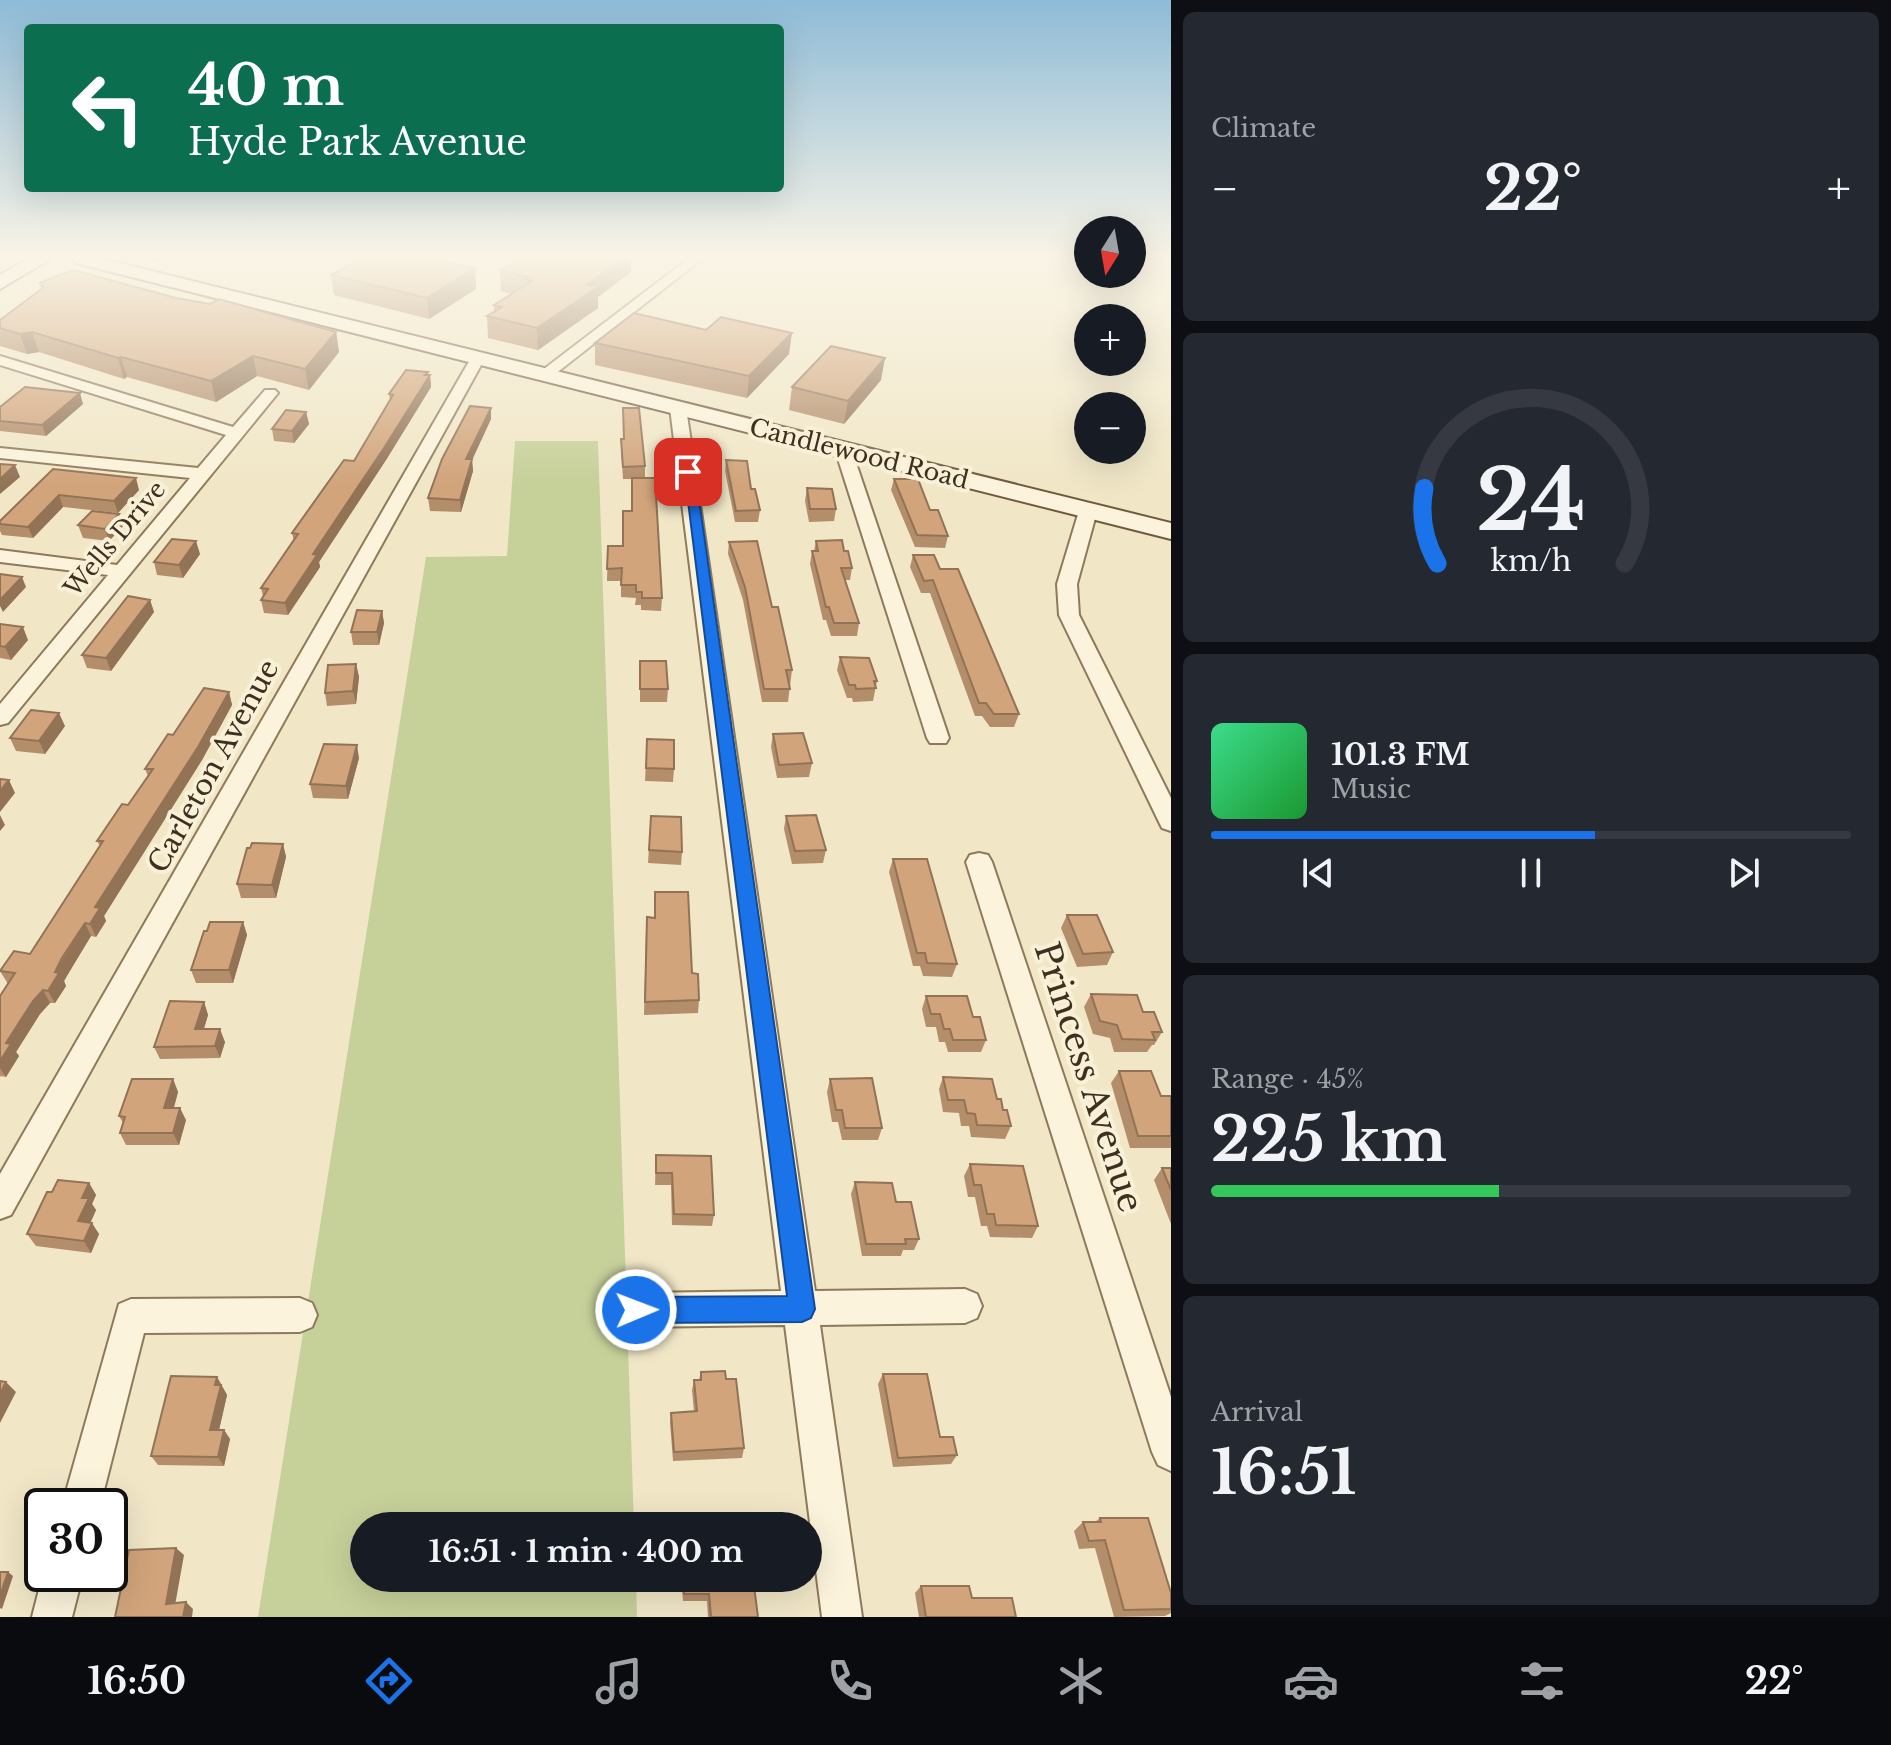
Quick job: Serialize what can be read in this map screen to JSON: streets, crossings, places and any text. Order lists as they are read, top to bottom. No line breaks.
{"streets":{"street":["Candlewood Road","Wells Drive","Carleton Avenue","Princess Avenue"]},"crossings":[["Candlewood Road","Carleton Avenue"]],"north":"bottom","page":{"tile":["Climate",["Range · 45%","225 km"],["Arrival","16:51"]],"turn":["40 m","Hyde Park Avenue"],"heat":["−","22°","+"],"map_buttons":["+","−"],"song":["101.3 FM","Music"],"limit":"30","trip":"16:51 · 1 min · 400 m","tabs":["16:50","22°"],"gauge":["24","km/h"]}}
